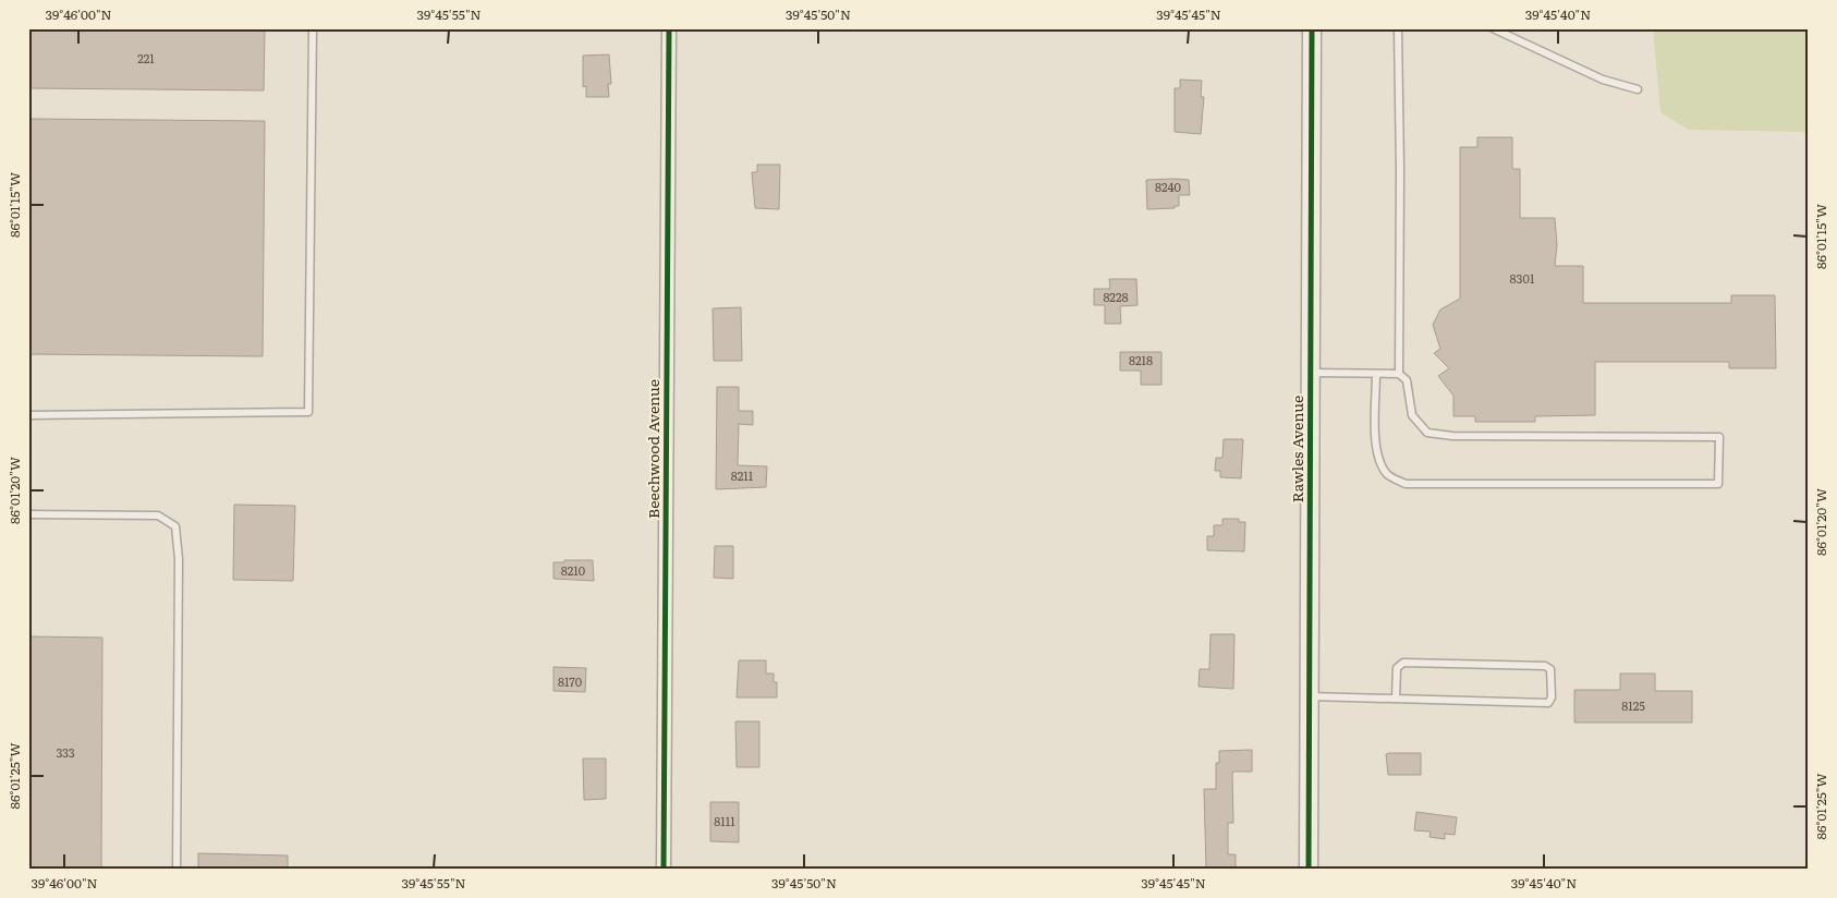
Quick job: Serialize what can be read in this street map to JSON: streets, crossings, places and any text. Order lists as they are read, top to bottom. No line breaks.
{"streets":{"street":["Beechwood Avenue","Rawles Avenue"]},"house_numbers":["221","8240","8301","8228","8218","8211","8210","8170","8125","333","8111"],"coordinates":["39°46'00\"N","39°45'55\"N","39°45'50\"N","39°45'45\"N","39°45'40\"N","86°01'15\"W","86°01'20\"W","86°01'25\"W"]}
